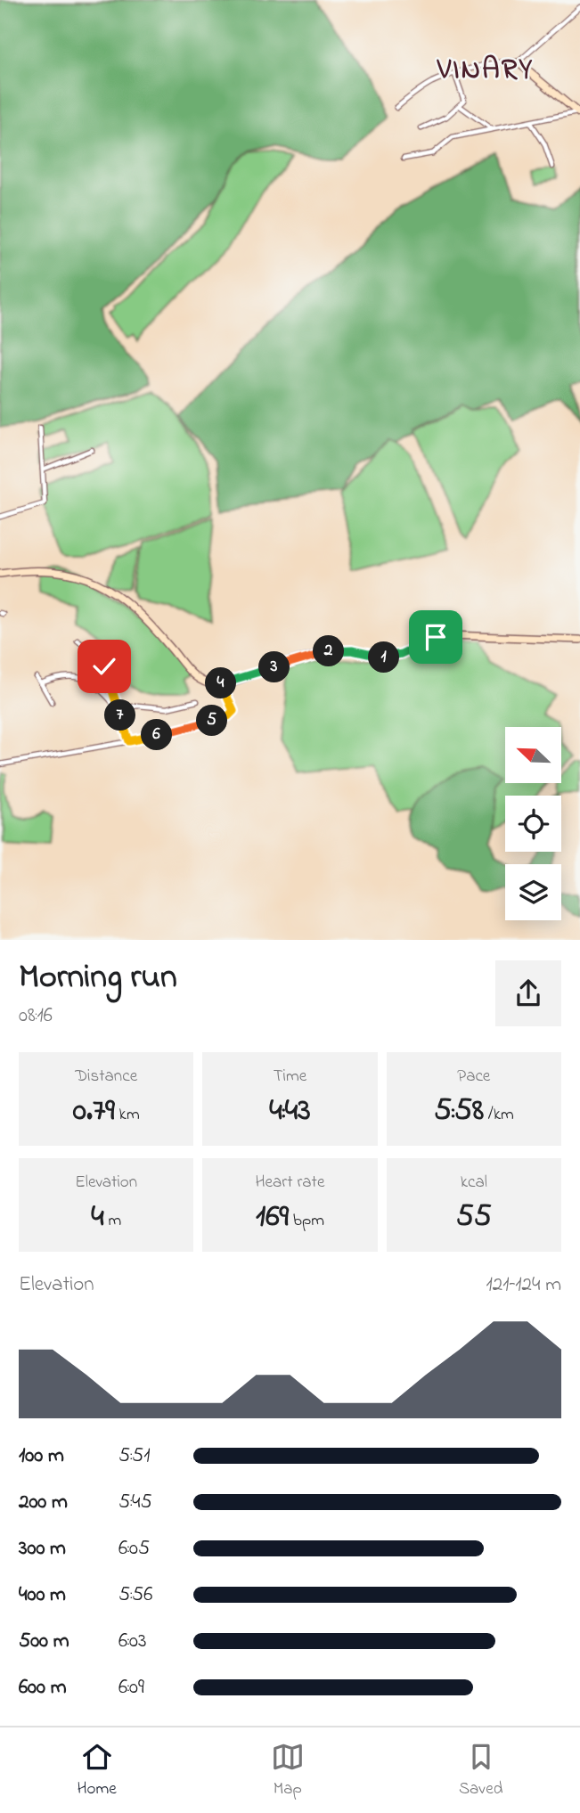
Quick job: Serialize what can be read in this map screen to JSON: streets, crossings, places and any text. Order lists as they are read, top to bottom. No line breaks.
{"districts":["VINARY"],"north":"top left","page":{"pins":["2","1","3","4","7","5","6"],"heading":["Morning run","08:16"],"stats":[["Distance","0.79 km"],["Time","4:43"],["Pace","5:58 /km"],["Elevation","4 m"],["Heart rate","169 bpm"],["kcal","55"]],"chart":["Elevation","121–124 m"],"list":[{"name":"100 m","note":"5:51"},{"name":"200 m","note":"5:45"},{"name":"300 m","note":"6:05"},{"name":"400 m","note":"5:56"},{"name":"500 m","note":"6:03"},{"name":"600 m","note":"6:09"}],"tabs":["Home","Map","Saved"]}}
